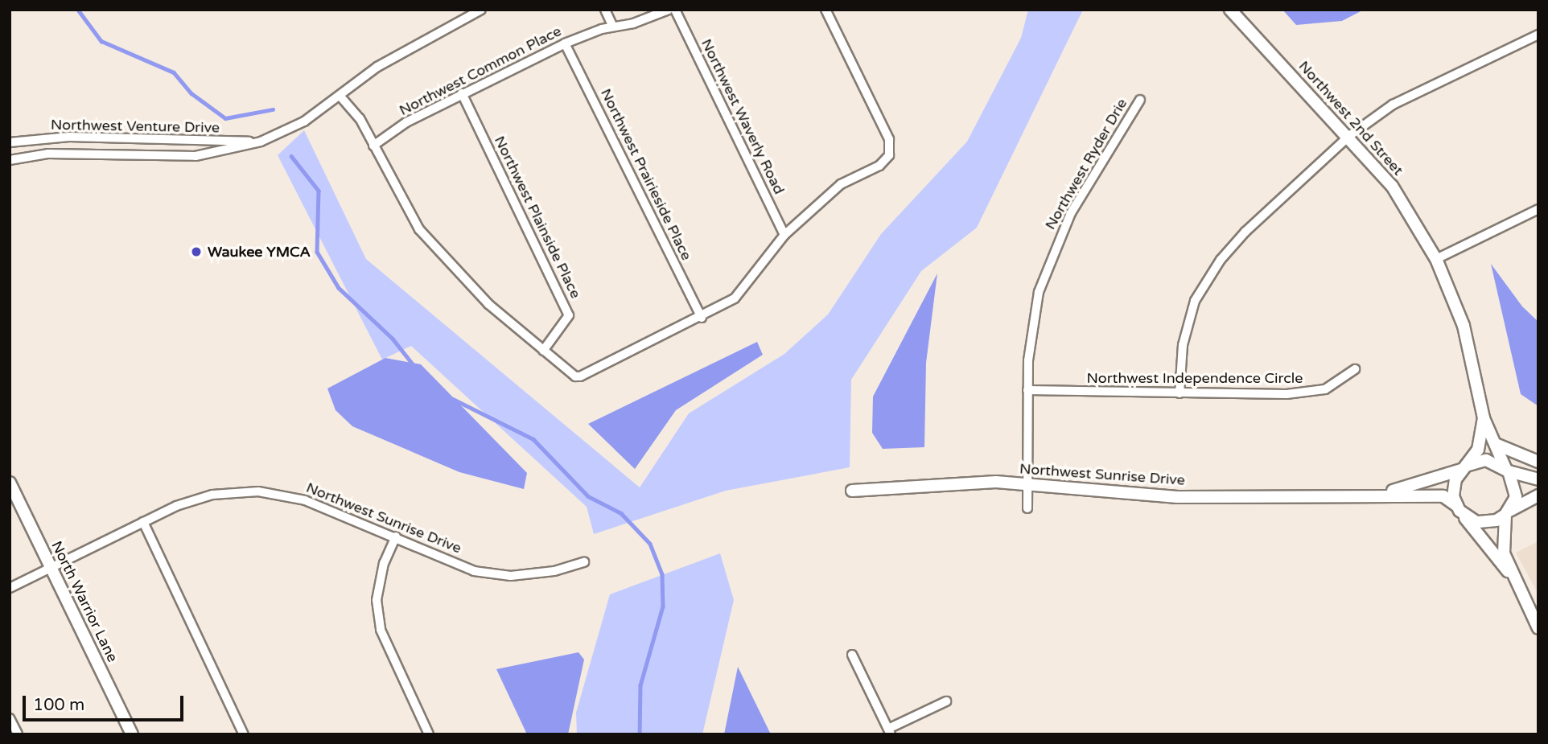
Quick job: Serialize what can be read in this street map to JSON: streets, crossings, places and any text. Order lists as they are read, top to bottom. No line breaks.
{"streets":{"street":["Northwest Common Place","Northwest Waverly Road","Northwest 2nd Street","Northwest Venture Drive","Northwest Ryder Drie","Northwest Prairieside Place","Northwest Plainside Place","Northwest Independence Circle","Northwest Sunrise Drive","North Warrior Lane"]},"crossings":[["Northwest Common Place","Northwest Prairieside Place"],["Northwest Common Place","Northwest Plainside Place"],["Northwest 2nd Street","Northwest Sunrise Drive"],["Northwest Ryder Drie","Northwest Independence Circle"],["Northwest Ryder Drie","Northwest Sunrise Drive"],["Northwest Sunrise Drive","North Warrior Lane"]],"places":["Waukee YMCA"],"scale_bar":"100 m"}
